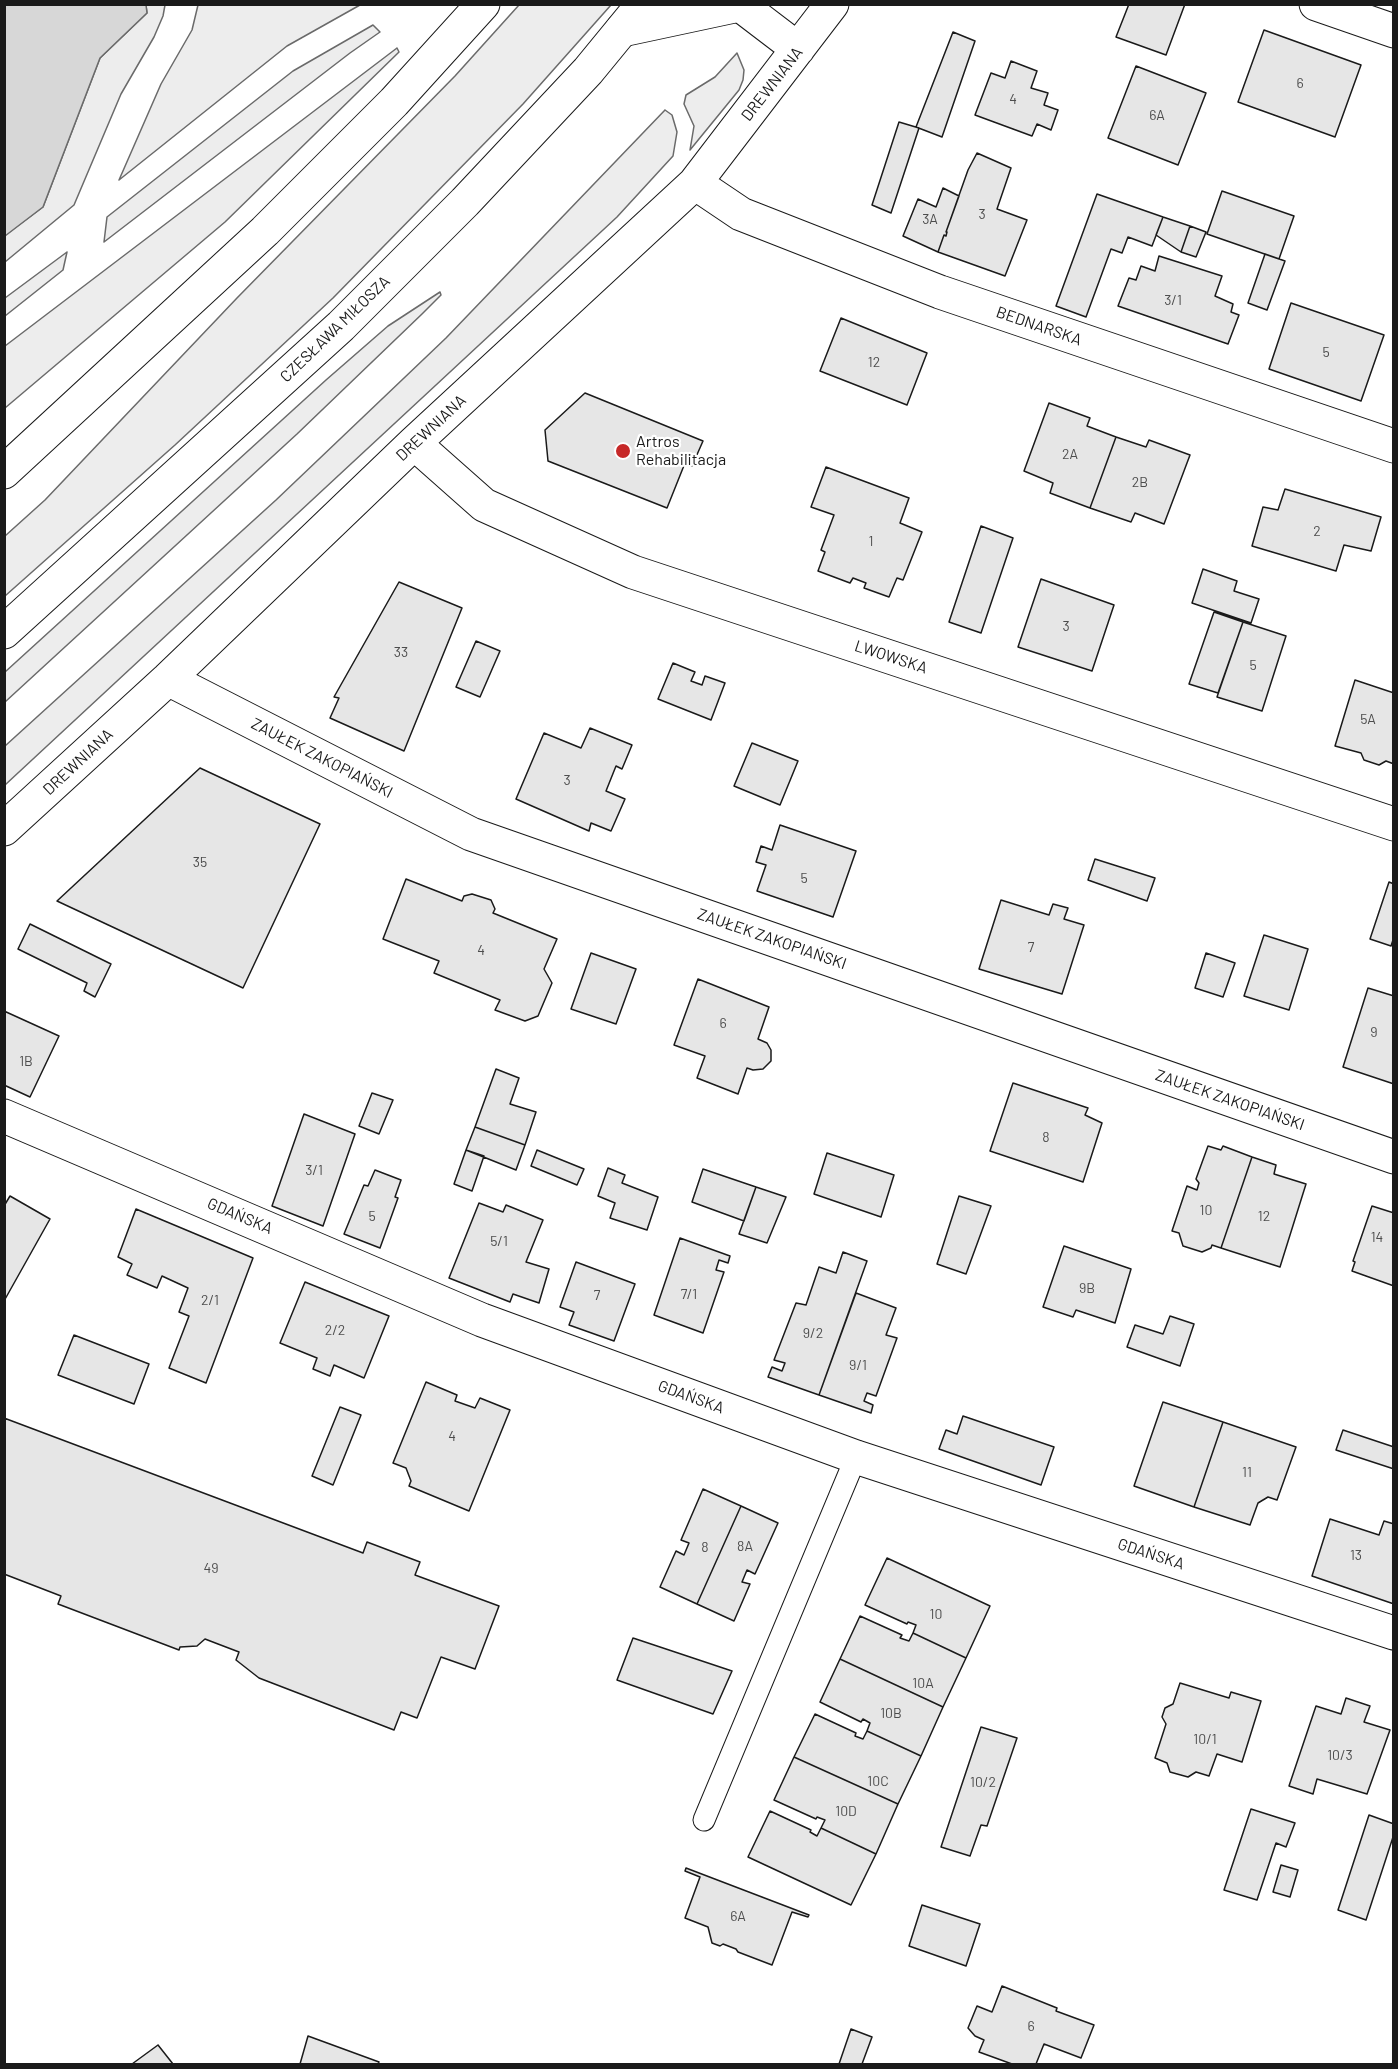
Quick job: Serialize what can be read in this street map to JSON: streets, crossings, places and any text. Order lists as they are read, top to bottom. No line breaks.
{"streets":{"street":["DREWNIANA","BEDNARSKA","CZESŁAWA MIŁOSZA","LWOWSKA","ZAUŁEK ZAKOPIAŃSKI","GDAŃSKA"]},"crossings":[["DREWNIANA","BEDNARSKA"],["DREWNIANA","LWOWSKA"],["DREWNIANA","ZAUŁEK ZAKOPIAŃSKI"]],"places":["Artros Rehabilitacja"],"house_numbers":["6","4","6A","3","3A","3/1","5","12","2A","2B","2","1","3","33","5","5A","3","35","5","7","4","6","9","1B","8","3/1","10","5","12","14","5/1","9B","7/1","7","2/1","2/2","9/2","9/1","4","11","8A","8","13","49","10","10A","10B","10/1","10/3","10C","10/2","10D","6A","6"]}
